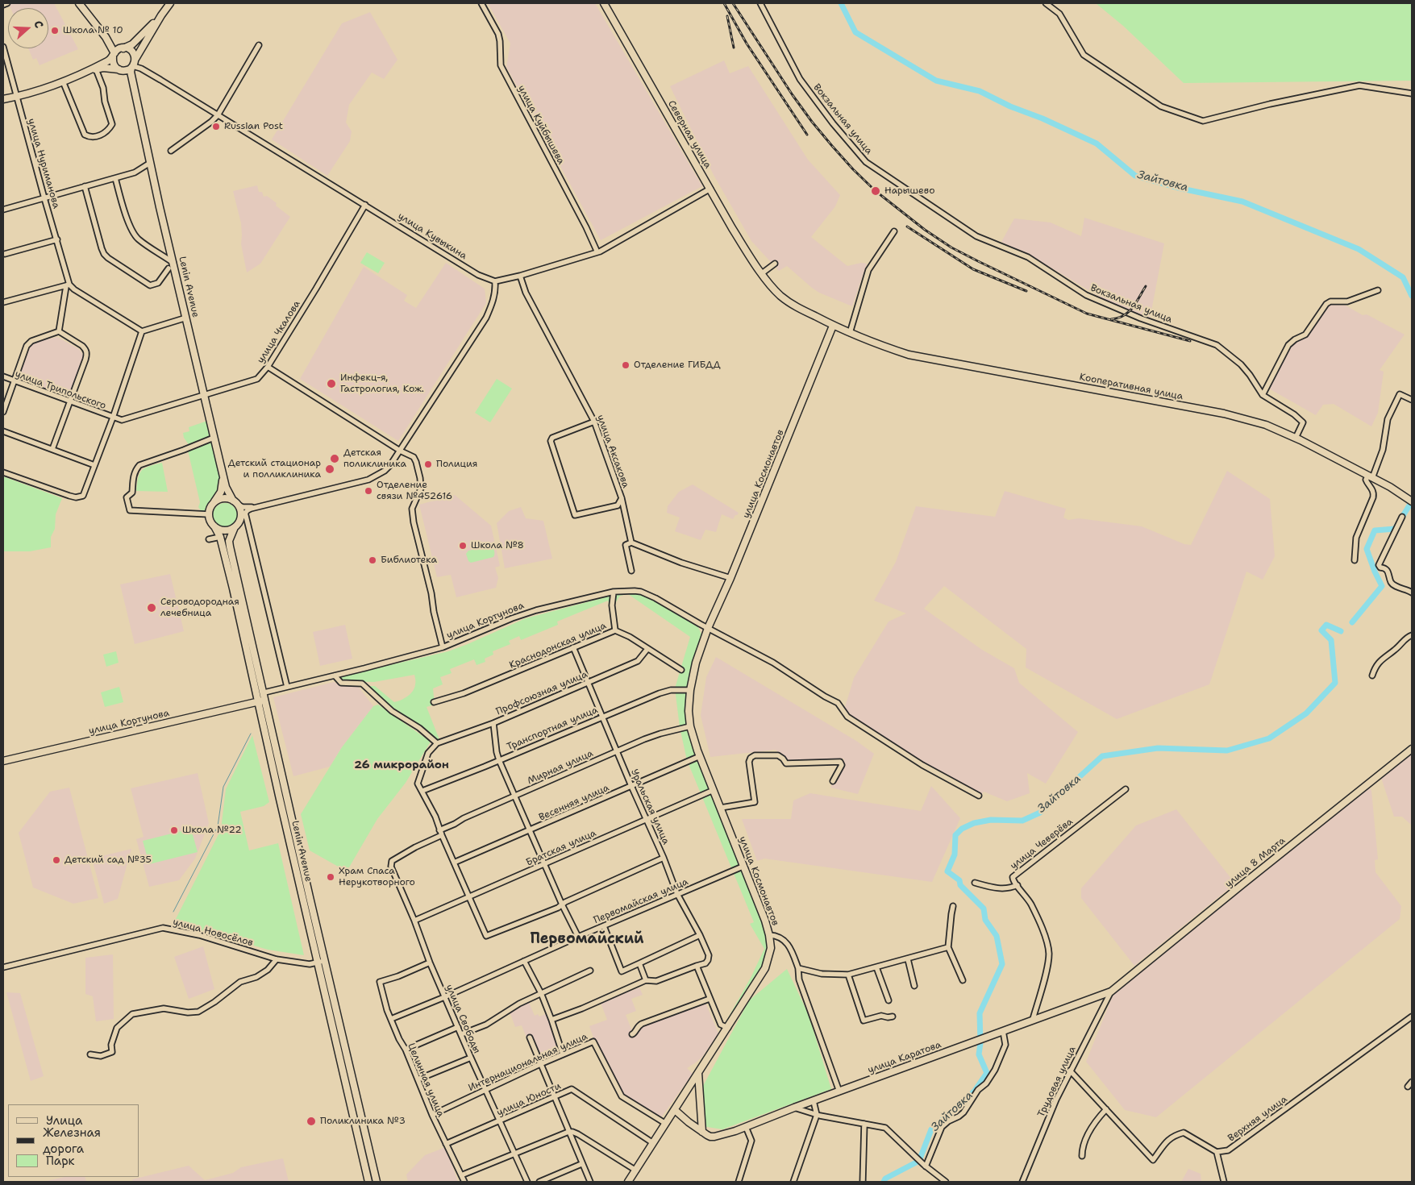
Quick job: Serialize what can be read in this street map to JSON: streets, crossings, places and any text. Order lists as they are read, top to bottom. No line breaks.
{"streets":{"main road":["Северная улица","Lenin Avenue","Кооперативная улица","улица Космонавтов","улица Кортунова","улица 8 Марта","улица Каратова"],"street":["Вокзальная улица","улица Куйбышева","улица Нуриманова","улица Кувыкина","улица Чкалова","улица Трипольского","улица Аксакова","Краснодонская улица","Профсоюзная улица","Транспортная улица","Мирная улица","Весенняя улица","Уральская улица","улица Чеверёва","Братская улица","Первомайская улица","улица Новосёлов","улица Свободы","Интернациональная улица","Целинная улица","Трудовая улица","улица Юности","Верхняя улица"]},"crossings":[["Вокзальная улица","Кооперативная улица"],["Северная улица","Кооперативная улица"],["Северная улица","улица Космонавтов"],["улица Кувыкина","Lenin Avenue"],["улица Кувыкина","улица Чкалова"],["Lenin Avenue","улица Чкалова"],["Lenin Avenue","улица Кортунова"],["Lenin Avenue","улица Новосёлов"],["улица Чкалова","улица Трипольского"],["Кооперативная улица","улица Космонавтов"],["улица Космонавтов","улица Кортунова"],["улица Космонавтов","Транспортная улица"],["улица Космонавтов","Мирная улица"],["улица Космонавтов","Весенняя улица"],["улица Космонавтов","Братская улица"],["улица Космонавтов","Первомайская улица"],["улица Космонавтов","улица Каратова"],["улица Космонавтов","Интернациональная улица"],["улица Космонавтов","улица Юности"],["Краснодонская улица","Профсоюзная улица"],["Краснодонская улица","Уральская улица"],["Профсоюзная улица","Уральская улица"],["Транспортная улица","Уральская улица"],["Мирная улица","Уральская улица"],["Мирная улица","улица Свободы"],["Весенняя улица","Уральская улица"],["Уральская улица","Братская улица"],["Уральская улица","Первомайская улица"],["улица Чеверёва","улица Каратова"],["Братская улица","улица Свободы"],["улица 8 Марта","улица Каратова"],["улица 8 Марта","Трудовая улица"],["Первомайская улица","улица Свободы"],["Первомайская улица","Целинная улица"],["улица Свободы","Интернациональная улица"],["улица Свободы","Целинная улица"],["улица Свободы","улица Юности"],["улица Каратова","Трудовая улица"],["Интернациональная улица","Целинная улица"],["Целинная улица","улица Юности"]],"districts":["26 микрорайон","Первомайский"],"water":["Зайтовка"],"places":["Школа № 10","Russian Post","Нарышево","Отделение ГИБДД","Инфекц-я, Гастрология, Кож.","Детская поликлиника","Полиция","Детский стационар и полликлиника","Отделение связи №452616","Школа №8","Библиотека","Сероводородная лечебница","Школа №22","Детский сад №35","Храм Спаса Нерукотворного","Поликлиника №3"],"legend":["Улица","Железная дорога","Парк"],"north":"right"}
